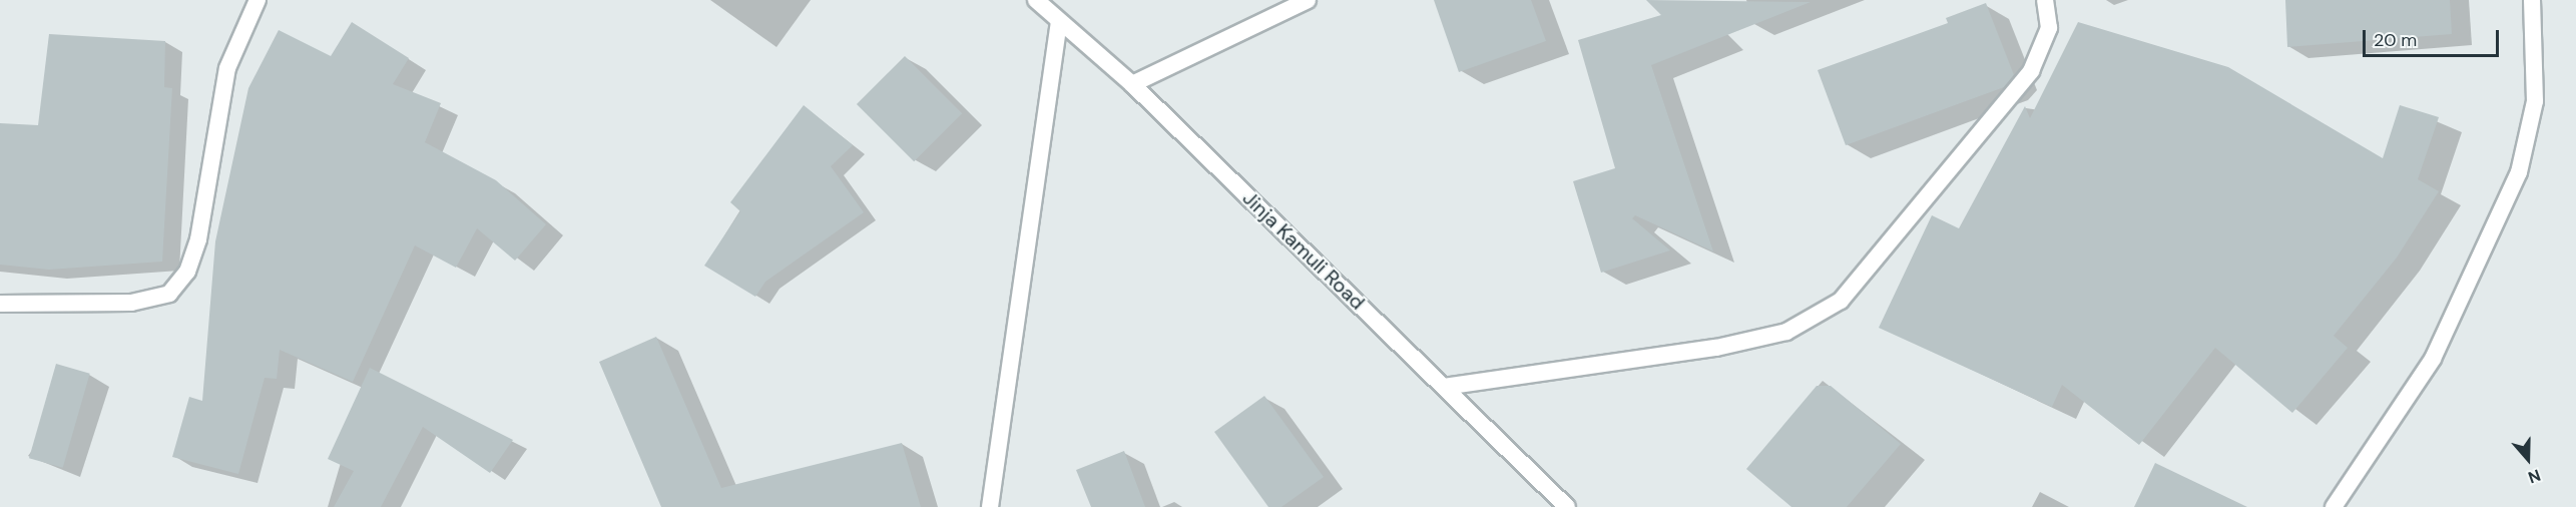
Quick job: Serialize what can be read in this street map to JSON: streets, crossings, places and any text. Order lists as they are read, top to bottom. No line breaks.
{"streets":{"street":["Jinja Kamuli Road"]},"scale_bar":"20 m","north":"bottom"}
